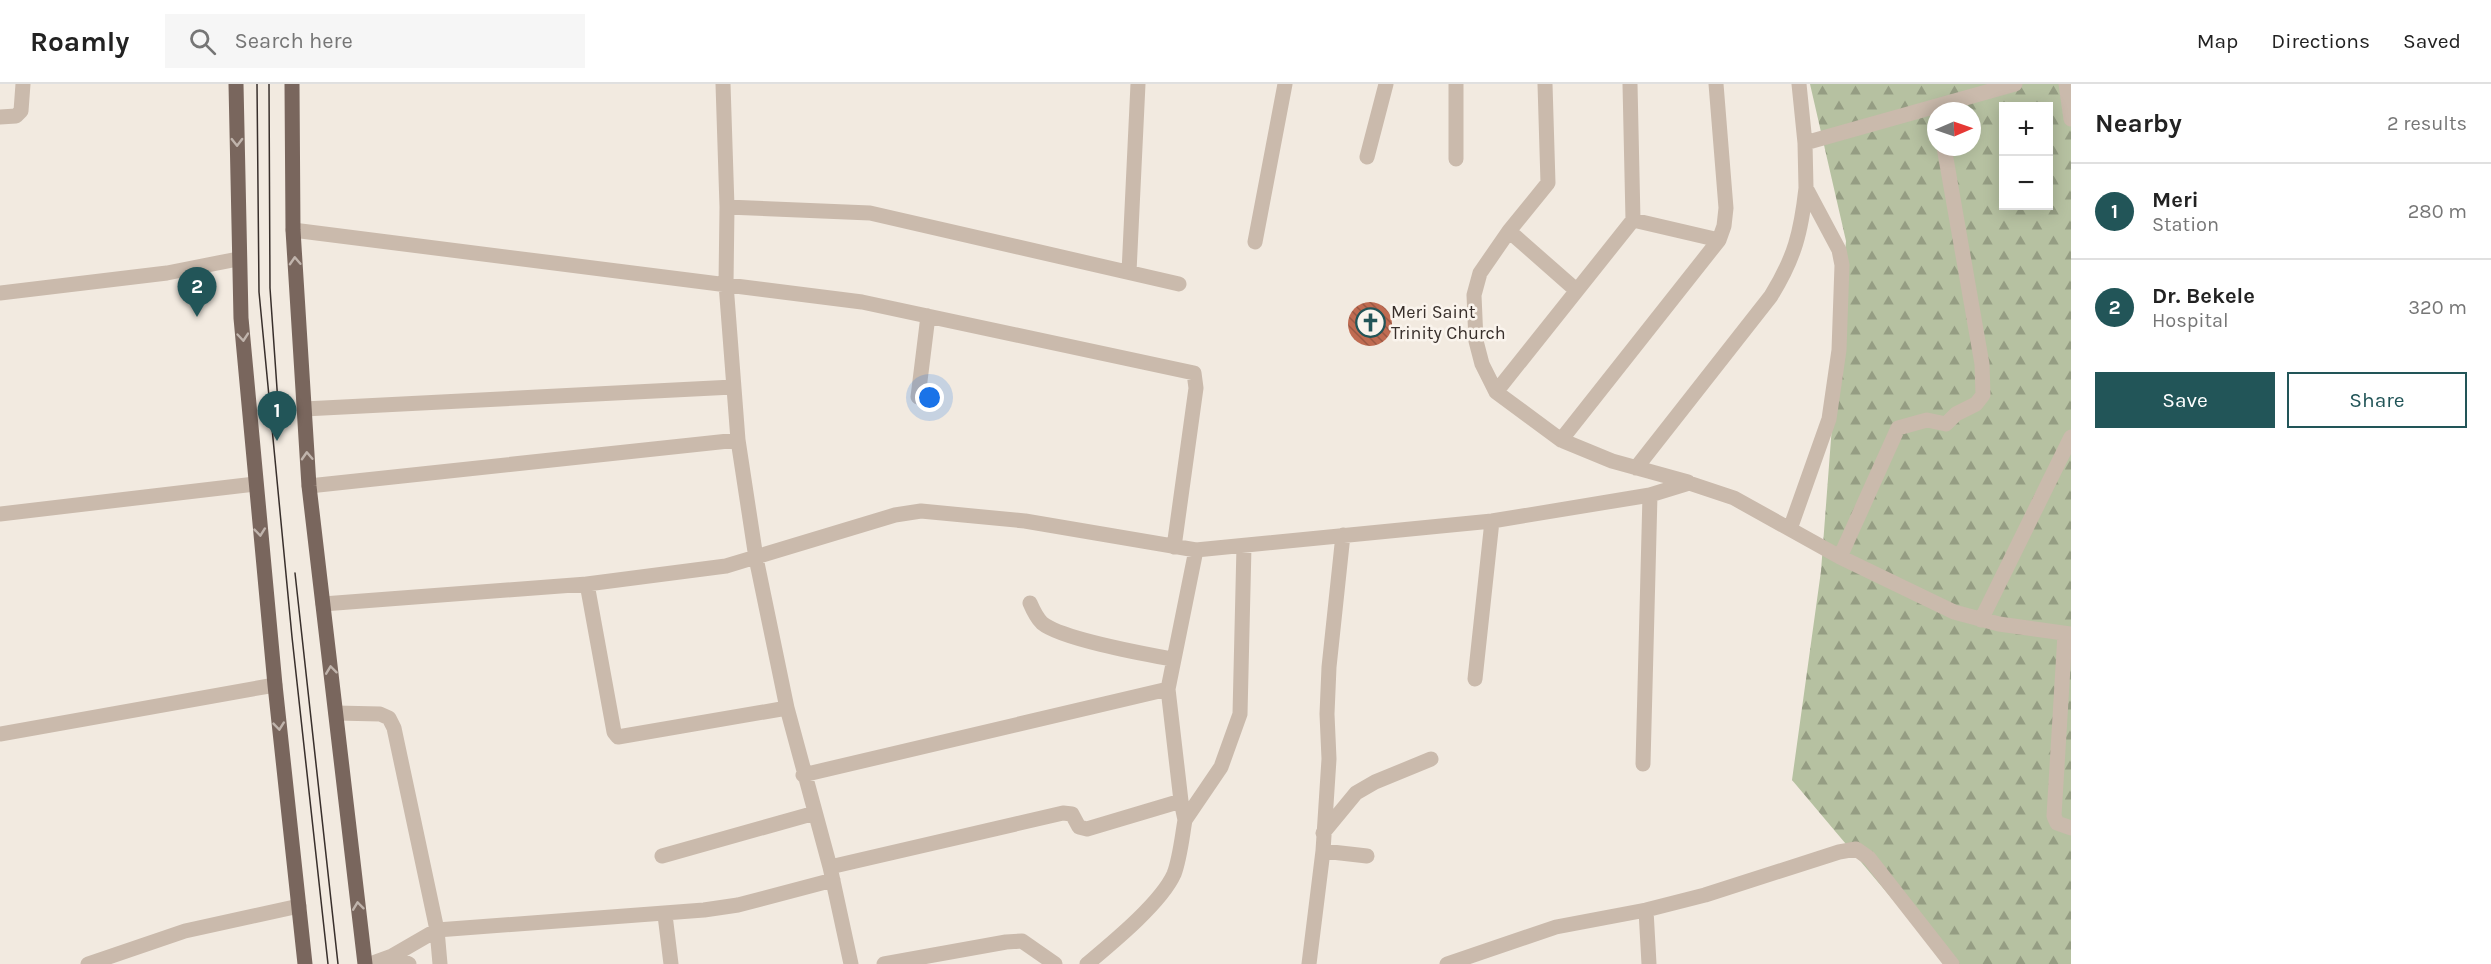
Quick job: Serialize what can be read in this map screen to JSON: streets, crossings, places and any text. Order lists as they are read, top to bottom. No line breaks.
{"places":{"church":["Meri Saint Trinity Church"]},"north":"right","page":{"header":"Roamly","search":"Search here","nav":["Map","Directions","Saved"],"heading":["Nearby","2 results"],"map_buttons":["+","−"],"list":[{"mark":"1","name":"Meri","note":"Station","value":"280 m"},{"mark":"2","name":"Dr. Bekele","note":"Hospital","value":"320 m"}],"pins":["2","1"],"buttons":["Save","Share"]}}
